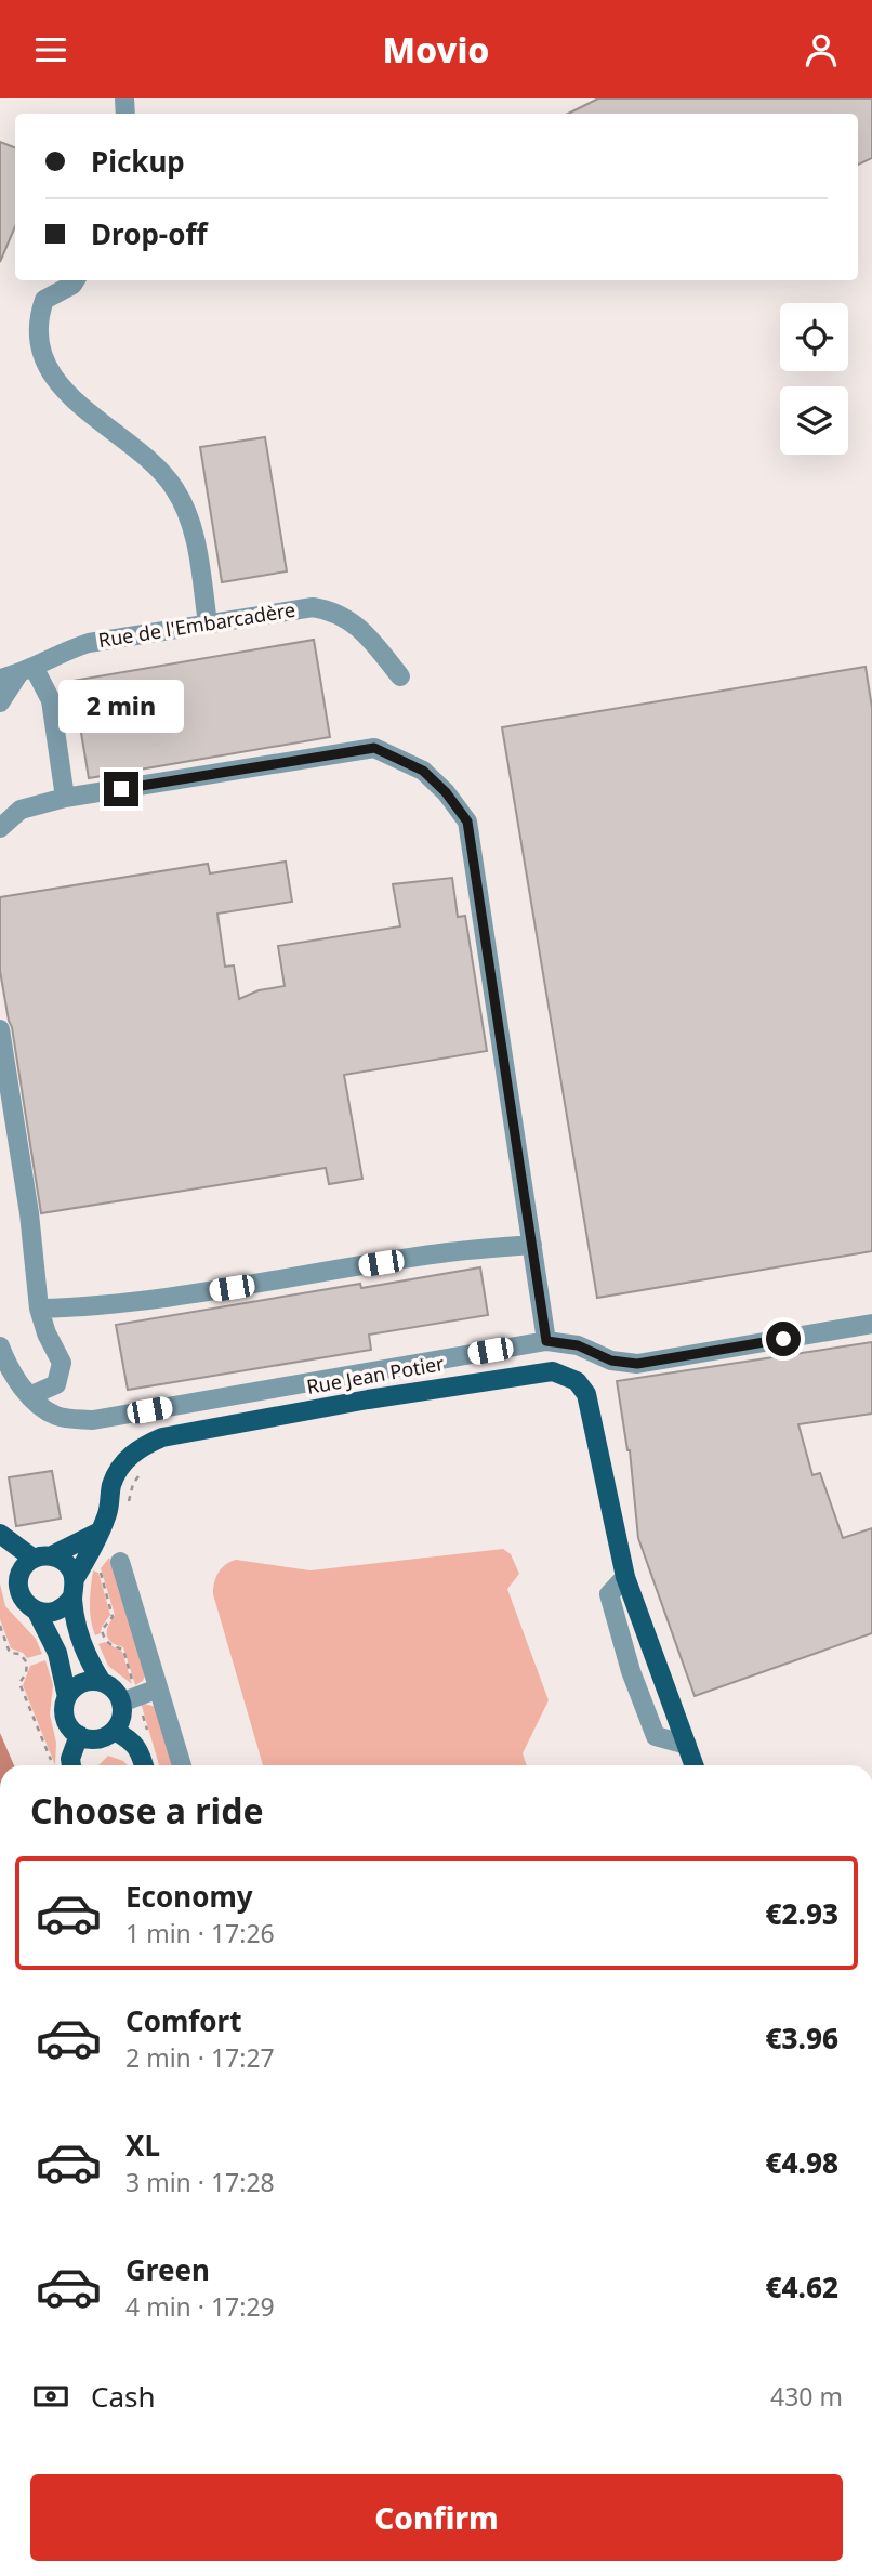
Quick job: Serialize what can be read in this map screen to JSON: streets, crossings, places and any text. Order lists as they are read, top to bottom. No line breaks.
{"streets":{"main road":["Rue Jean Potier"],"street":["Rue de l'Embarcadère"]},"page":{"header":"Movio","banner":["Pickup","Drop-off"],"bubble":"2 min","heading":"Choose a ride","list":[{"name":"Economy","note":"1 min · 17:26","value":"€2.93"},{"name":"Comfort","note":"2 min · 17:27","value":"€3.96"},{"name":"XL","note":"3 min · 17:28","value":"€4.98"},{"name":"Green","note":"4 min · 17:29","value":"€4.62"}],"pay":["Cash","430 m"],"buttons":"Confirm"}}
